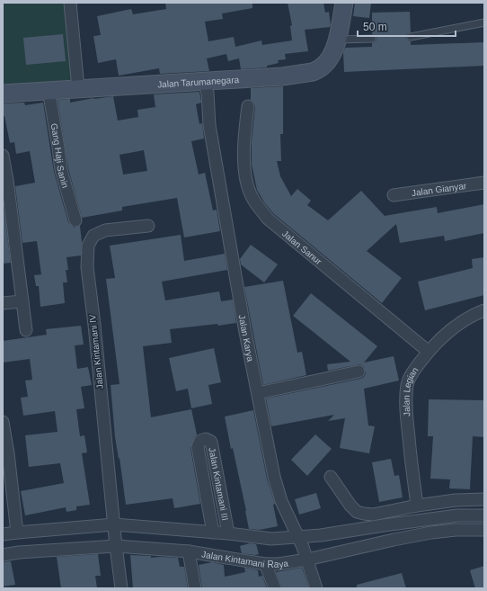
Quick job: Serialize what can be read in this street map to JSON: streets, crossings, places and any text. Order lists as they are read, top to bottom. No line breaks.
{"streets":{"street":["Jalan Tarumanegara","Gang Haji Sanin","Jalan Gianyar","Jalan Sanur","Jalan Karya","Jalan Kintamani IV","Jalan Legian","Jalan Kintamani III","Jalan Kintamani Raya"]},"crossings":[["Jalan Tarumanegara","Gang Haji Sanin"],["Jalan Tarumanegara","Jalan Karya"],["Jalan Sanur","Jalan Legian"],["Jalan Karya","Jalan Kintamani Raya"],["Jalan Kintamani IV","Jalan Kintamani Raya"]],"scale_bar":"50 m"}
